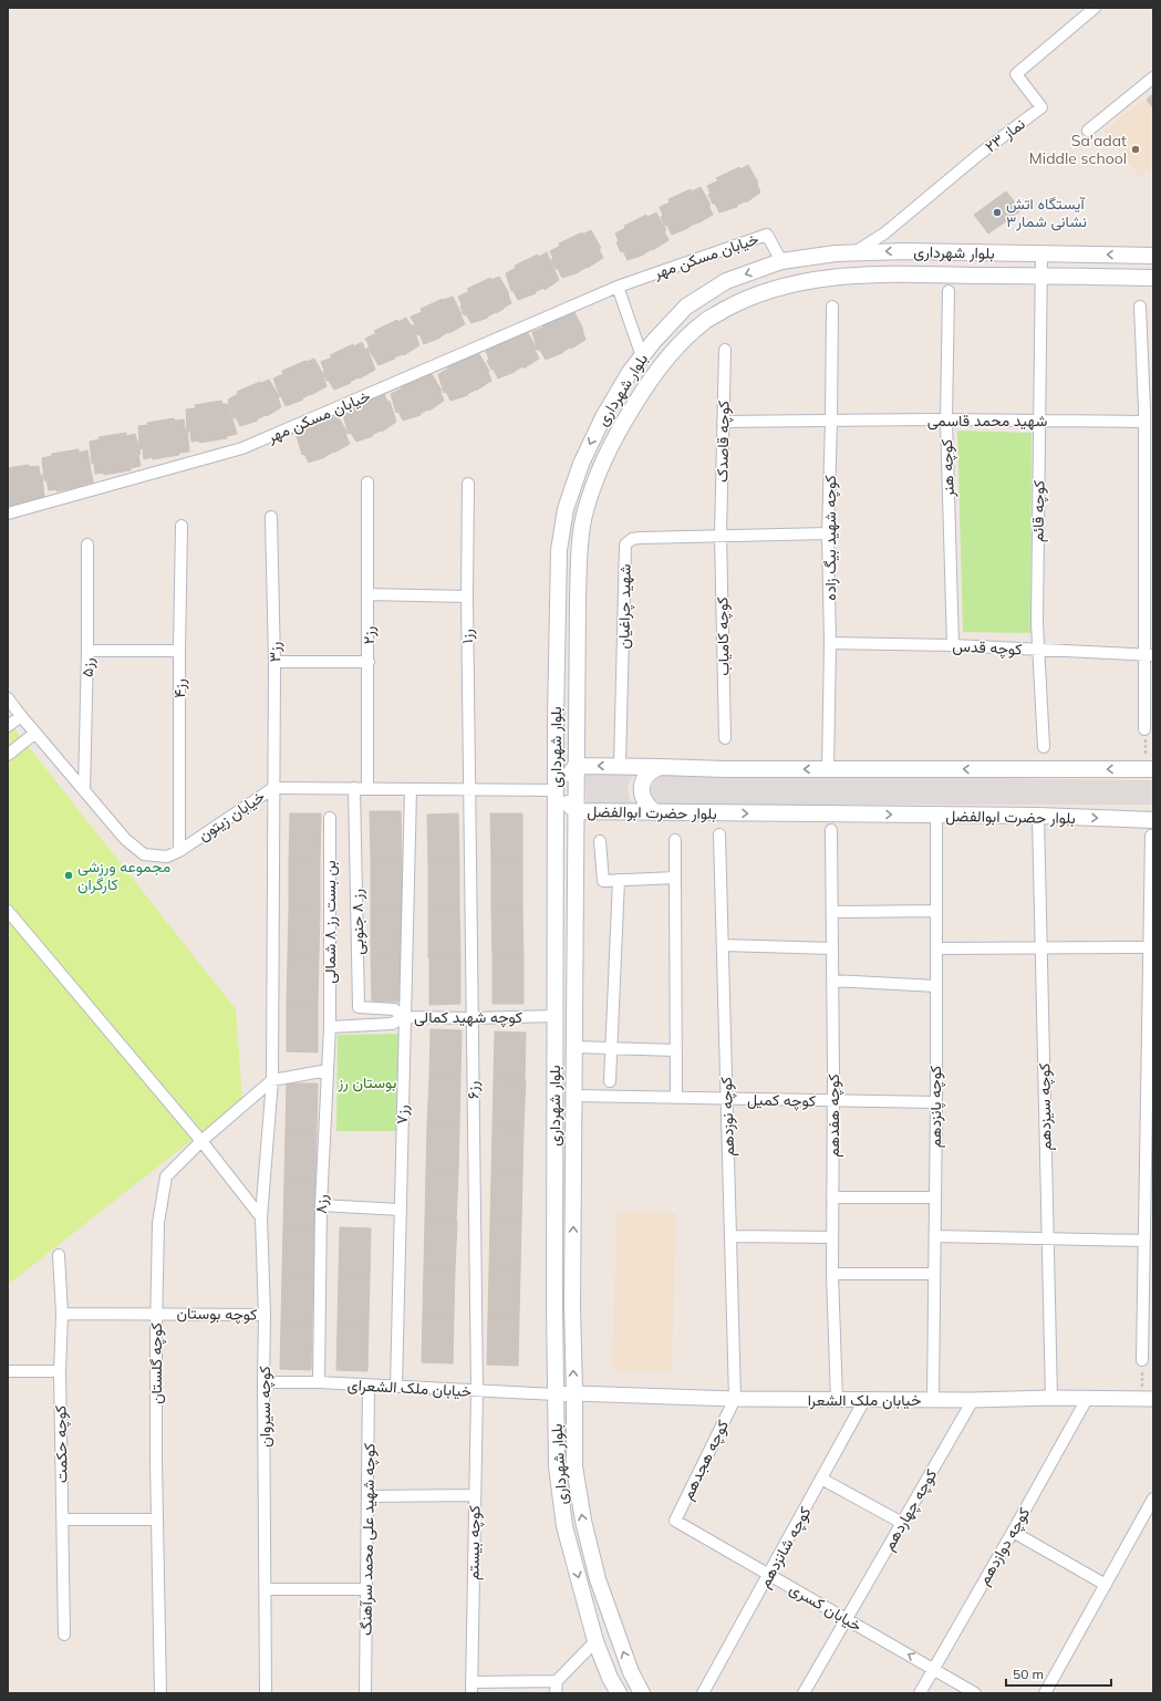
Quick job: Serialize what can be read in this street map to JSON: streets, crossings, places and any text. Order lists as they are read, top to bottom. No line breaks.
{"streets":{"main road":["بلوار شهرداری","بلوار حضرت ابوالفضل"],"street":["نماز ۲۳","خیابان مسکن مهر","شهید محمد قاسمی","کوچه قاصدک","کوچه هنر","کوچه قائم","کوچه شهید بیگ زاده","شهید چراغیان","رز۲","رز۱","کوچه کامیاب","کوچه قدس","رز۳","رز۵","رز۴","خیابان زیتون","بن بست رز ۸ شمالی","رز ۸ جنوبی","کوچه شهید کمالی","رز۶","کوچه کمیل","کوچه پانزدهم","کوچه سیزدهم","رز۷","کوچه هفدهم","کوچه نوزدهم","رز۸","کوچه بوستان","کوچه گلستان","خیابان ملک الشعرای","خیابان ملک الشعرا","کوچه سیروان","کوچه حکمت","کوچه هجدهم","کوچه چهاردهم","کوچه شهید علی محمد سرآهنگ","کوچه بیستم","کوچه دوازدهم","کوچه شانزدهم","خیابان کسری"]},"crossings":[["نماز ۲۳","بلوار شهرداری"],["بلوار شهرداری","خیابان مسکن مهر"],["بلوار شهرداری","کوچه قائم"],["بلوار شهرداری","بلوار حضرت ابوالفضل"],["بلوار شهرداری","خیابان زیتون"],["بلوار شهرداری","کوچه شهید کمالی"],["بلوار شهرداری","کوچه کمیل"],["بلوار شهرداری","خیابان ملک الشعرای"],["بلوار شهرداری","خیابان ملک الشعرا"],["شهید محمد قاسمی","کوچه قاصدک"],["شهید محمد قاسمی","کوچه هنر"],["شهید محمد قاسمی","کوچه قائم"],["شهید محمد قاسمی","کوچه شهید بیگ زاده"],["کوچه قاصدک","شهید چراغیان"],["کوچه قاصدک","کوچه کامیاب"],["کوچه هنر","کوچه قدس"],["کوچه قائم","کوچه قدس"],["کوچه شهید بیگ زاده","کوچه قدس"],["شهید چراغیان","کوچه کامیاب"],["رز۲","خیابان زیتون"],["رز۱","خیابان زیتون"],["رز۱","رز۶"],["رز۳","خیابان زیتون"],["رز۳","کوچه گلستان"],["رز۳","کوچه سیروان"],["رز۵","خیابان زیتون"],["رز۴","خیابان زیتون"],["بلوار حضرت ابوالفضل","خیابان زیتون"],["بلوار حضرت ابوالفضل","کوچه پانزدهم"],["بلوار حضرت ابوالفضل","کوچه سیزدهم"],["خیابان زیتون","رز ۸ جنوبی"],["خیابان زیتون","رز۶"],["خیابان زیتون","رز۷"],["بن بست رز ۸ شمالی","کوچه شهید کمالی"],["بن بست رز ۸ شمالی","رز۸"],["رز ۸ جنوبی","کوچه شهید کمالی"],["رز ۸ جنوبی","رز۷"],["کوچه شهید کمالی","رز۶"],["کوچه شهید کمالی","رز۷"],["کوچه شهید کمالی","رز۸"],["رز۶","خیابان ملک الشعرای"],["رز۶","کوچه بیستم"],["کوچه کمیل","کوچه پانزدهم"],["کوچه کمیل","کوچه هفدهم"],["کوچه کمیل","کوچه نوزدهم"],["کوچه پانزدهم","خیابان ملک الشعرا"],["کوچه سیزدهم","خیابان ملک الشعرا"],["رز۷","خیابان ملک الشعرای"],["کوچه هفدهم","خیابان ملک الشعرا"],["کوچه نوزدهم","خیابان ملک الشعرا"],["کوچه نوزدهم","کوچه هجدهم"],["رز۸","خیابان ملک الشعرای"],["کوچه بوستان","کوچه گلستان"],["کوچه بوستان","کوچه سیروان"],["کوچه بوستان","کوچه حکمت"],["کوچه گلستان","کوچه سیروان"],["خیابان ملک الشعرای","خیابان ملک الشعرا"],["خیابان ملک الشعرای","کوچه سیروان"],["خیابان ملک الشعرای","کوچه شهید علی محمد سرآهنگ"],["خیابان ملک الشعرای","کوچه بیستم"],["خیابان ملک الشعرا","کوچه هجدهم"],["خیابان ملک الشعرا","کوچه چهاردهم"],["خیابان ملک الشعرا","کوچه دوازدهم"],["خیابان ملک الشعرا","کوچه شانزدهم"],["کوچه هجدهم","خیابان کسری"],["کوچه چهاردهم","خیابان کسری"],["کوچه دوازدهم","خیابان کسری"],["کوچه شانزدهم","خیابان کسری"]],"parks":["بوستان رز"],"places":["Sa'adat Middle school","آیستگاه اتش نشانی شمار۳","مجموعه ورزشی کارگران"],"scale_bar":"50 m"}
